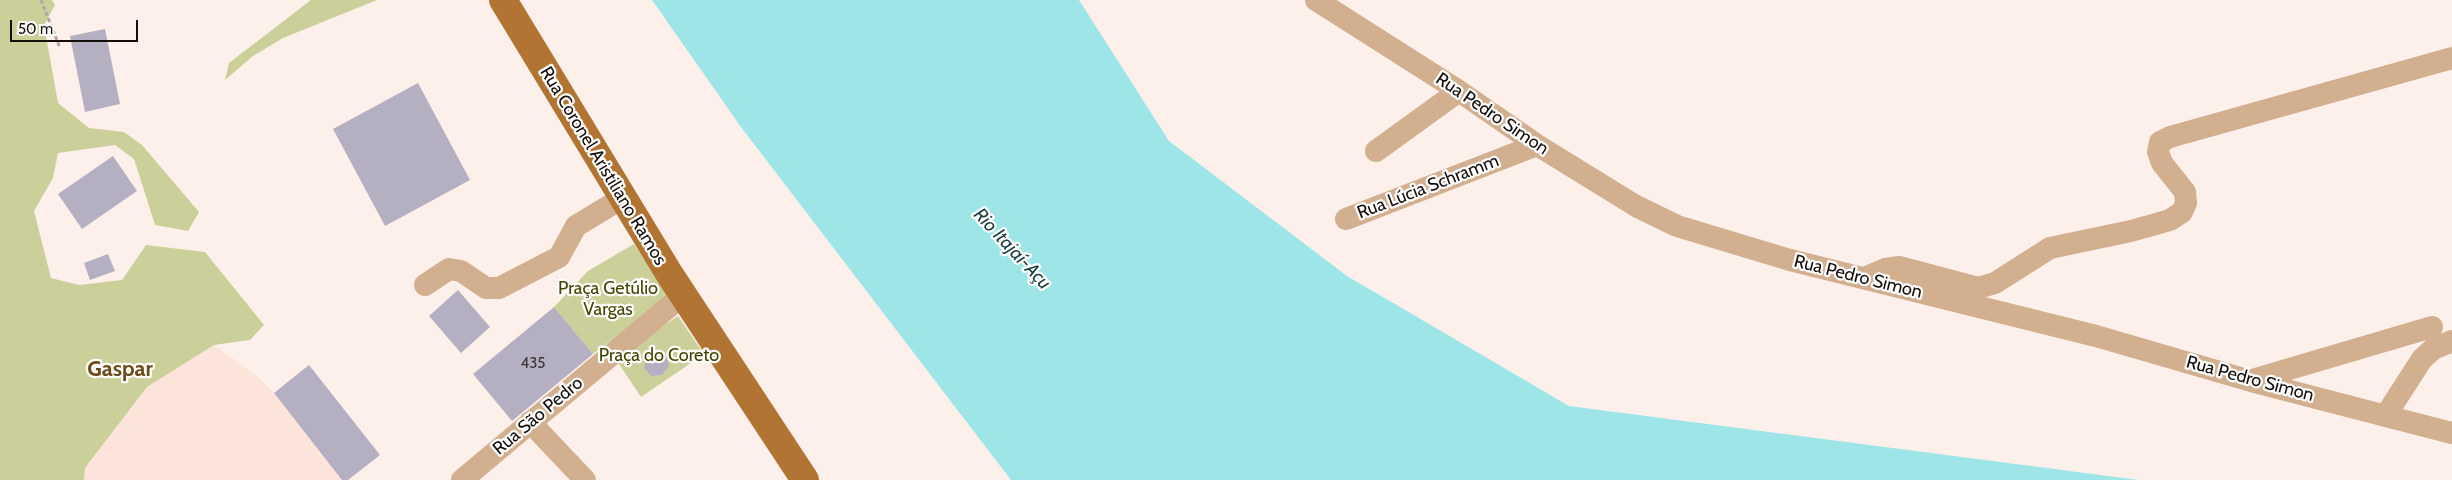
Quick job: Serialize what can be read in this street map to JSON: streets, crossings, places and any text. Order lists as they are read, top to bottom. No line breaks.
{"streets":{"main road":["Rua Coronel Aristiliano Ramos"],"street":["Rua Pedro Simon","Rua Lúcia Schramm","Rua São Pedro"]},"crossings":[["Rua Pedro Simon","Rua Lúcia Schramm"],["Rua Coronel Aristiliano Ramos","Rua São Pedro"]],"districts":["Gaspar"],"water":["Rio Itajaí-Açu"],"parks":["Praça Getúlio Vargas","Praça do Coreto"],"house_numbers":["435"],"scale_bar":"50 m"}
